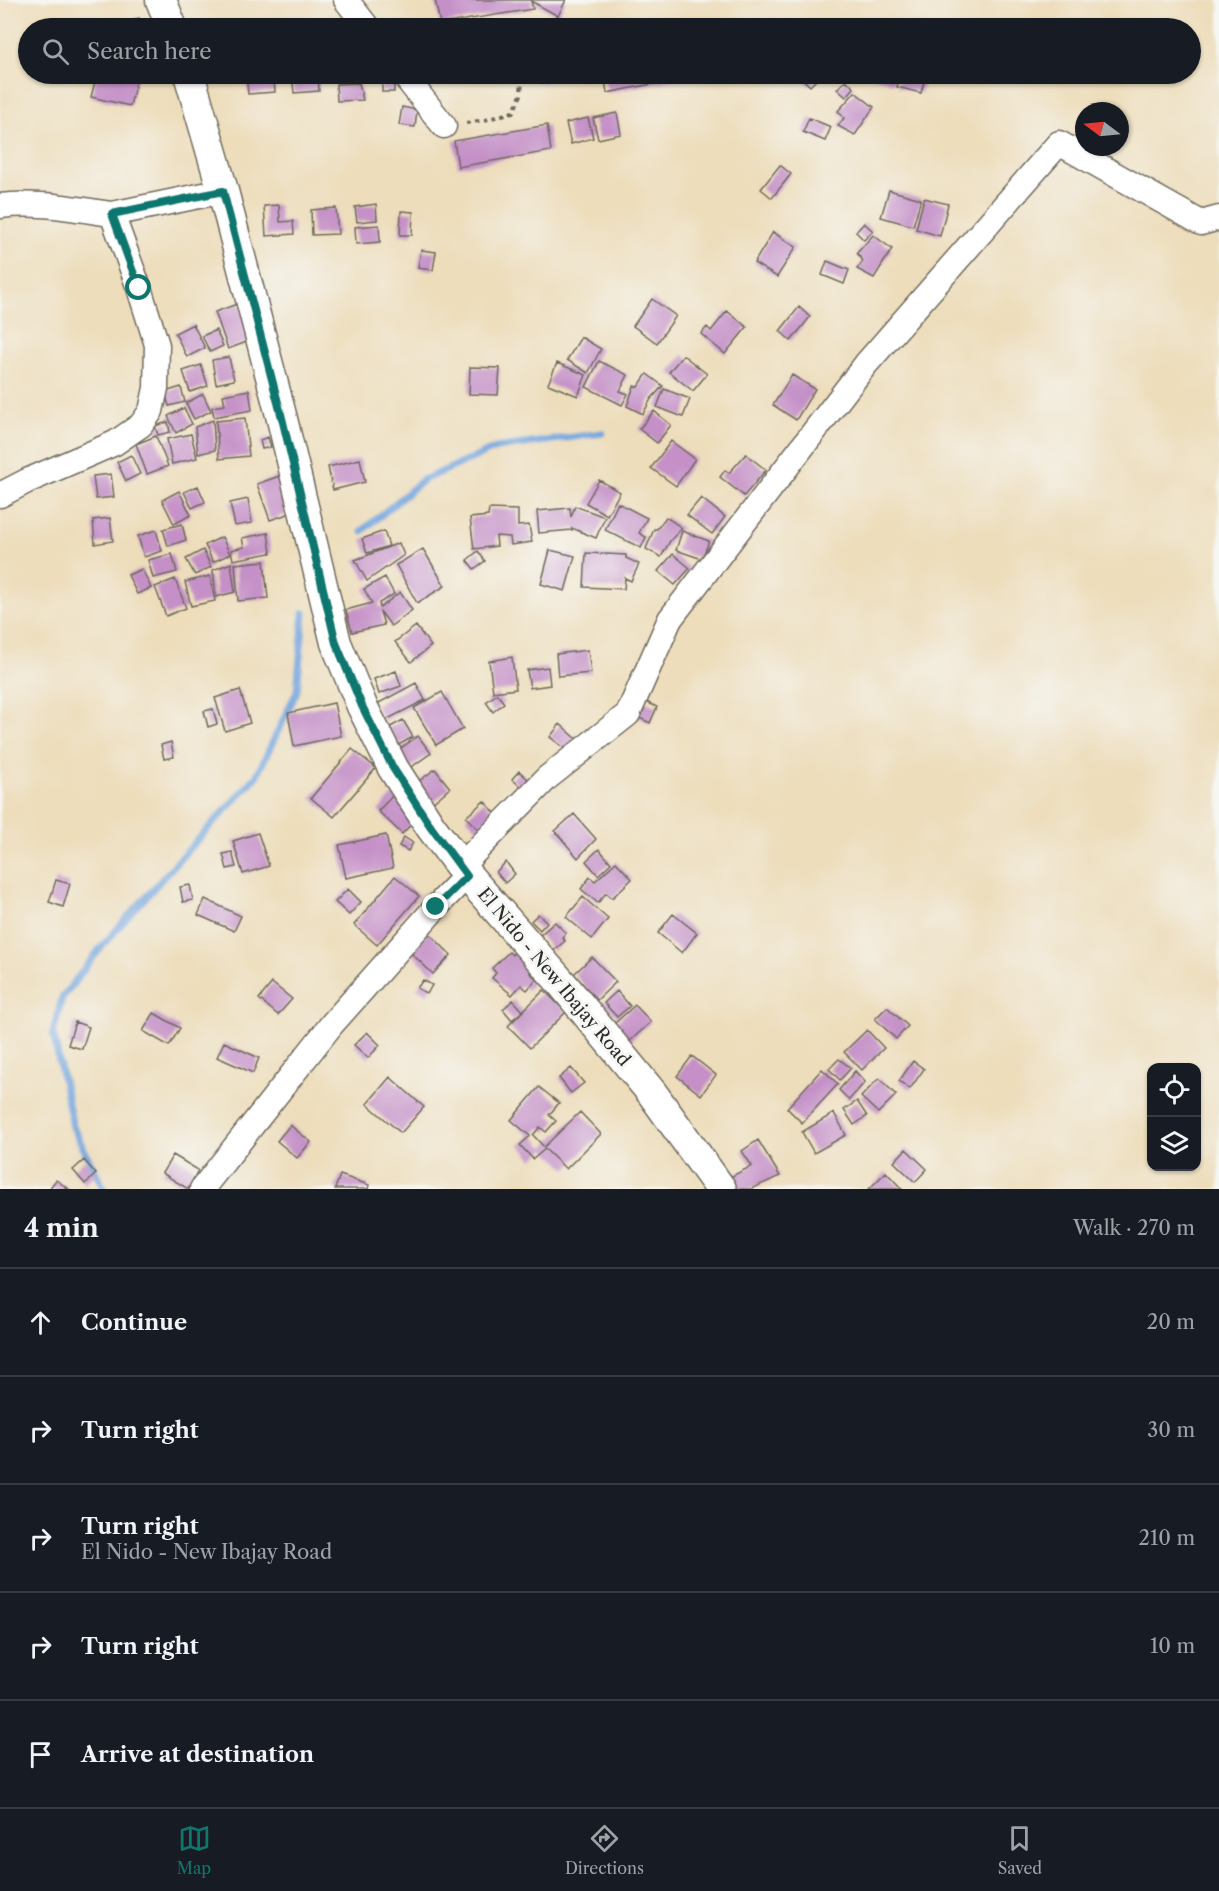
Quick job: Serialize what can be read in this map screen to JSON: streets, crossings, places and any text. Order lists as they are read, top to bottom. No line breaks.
{"streets":{"main road":["El Nido - New Ibajay Road"]},"north":"left","page":{"search":"Search here","heading":["4 min","Walk · 270 m"],"list":[["Continue","20 m"],["Turn right","30 m"],["Turn right","El Nido - New Ibajay Road","210 m"],["Turn right","10 m"],"Arrive at destination"],"nav":["Map","Directions","Saved"]}}
